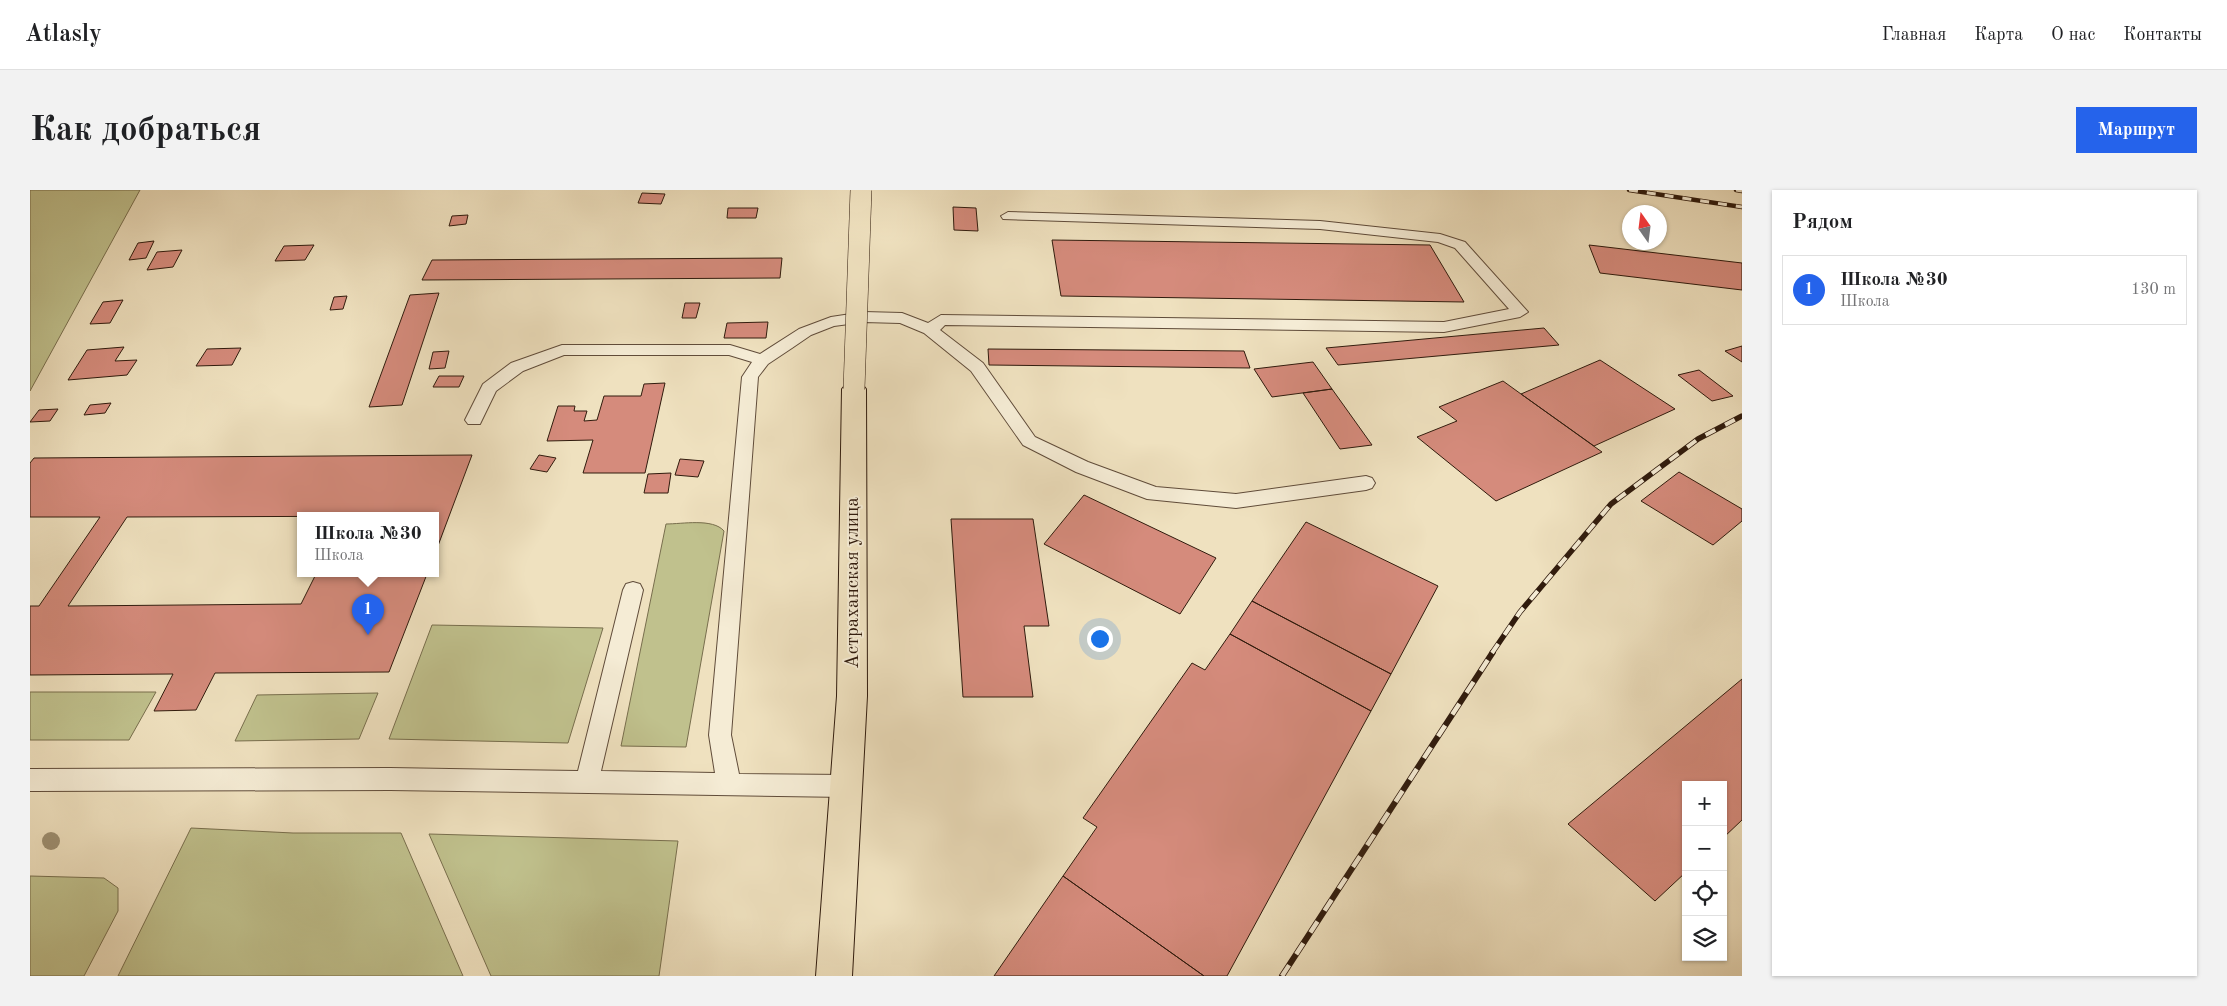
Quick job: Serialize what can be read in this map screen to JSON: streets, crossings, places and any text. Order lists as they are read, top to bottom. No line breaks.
{"streets":{"main road":["Астраханская улица"]},"north":"top","page":{"header":"Atlasly","nav":["Главная","Карта","О нас","Контакты"],"buttons":"Маршрут","title":"Как добраться","heading":"Рядом","list":[{"mark":"1","name":"Школа №30","note":"Школа","value":"130 m"}],"popup":["Школа №30","Школа"],"pins":"1","map_buttons":["+","−"]}}
